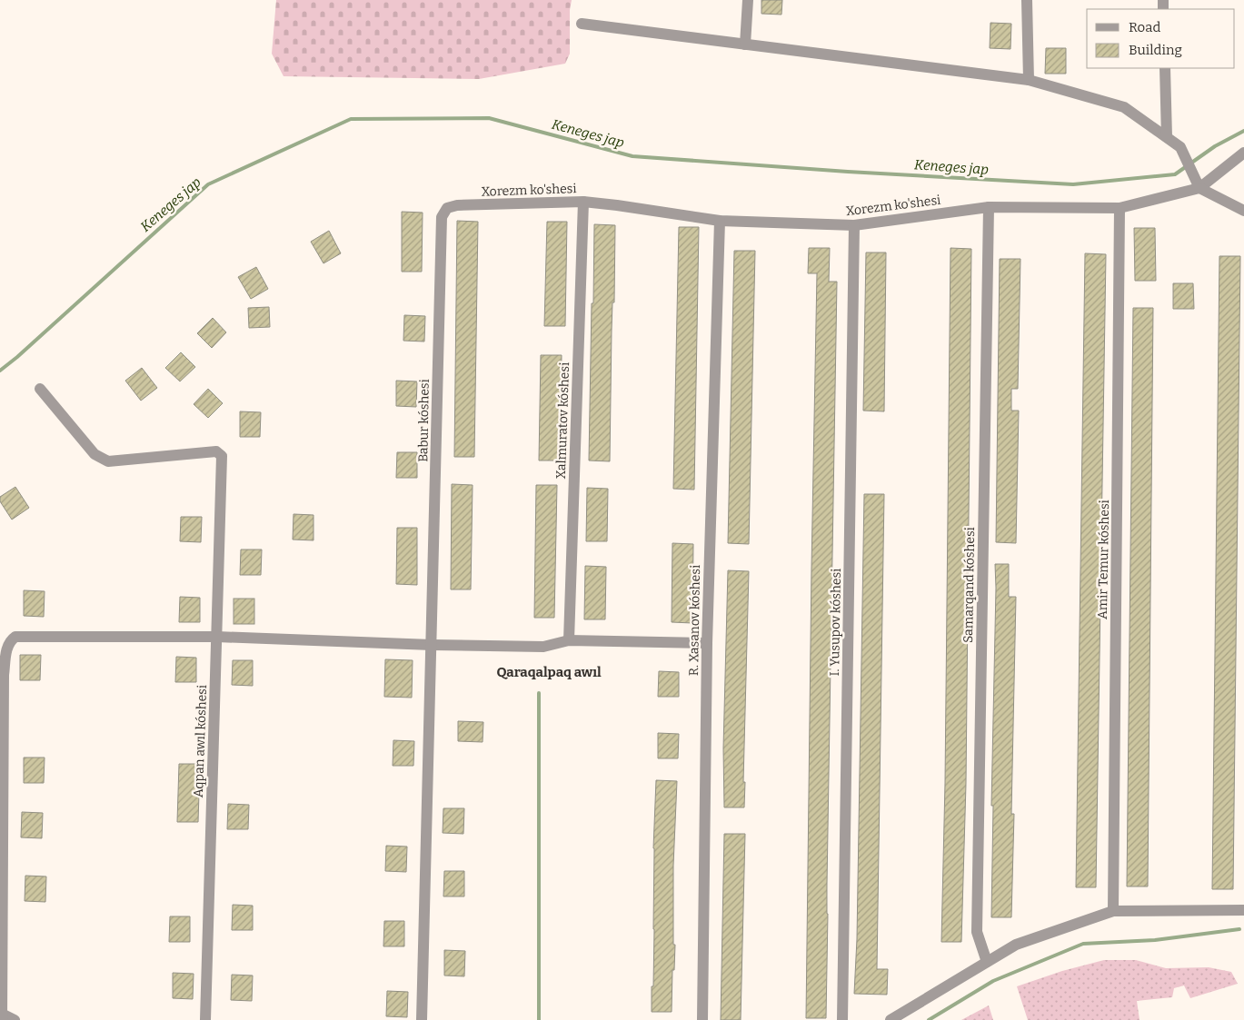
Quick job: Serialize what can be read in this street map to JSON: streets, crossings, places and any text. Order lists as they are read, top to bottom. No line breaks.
{"streets":{"street":["Xorezm ko'shesi","Babur kóshesi","Xalmuratov kóshesi","Amir Temur kóshesi","Samarqand kóshesi","R. Xasanov kóshesi","I. Yusupov kóshesi","Aqpan awıl kóshesi"]},"crossings":[["Xorezm ko'shesi","Babur kóshesi"],["Xorezm ko'shesi","Xalmuratov kóshesi"],["Xorezm ko'shesi","Amir Temur kóshesi"],["Xorezm ko'shesi","Samarqand kóshesi"],["Xorezm ko'shesi","R. Xasanov kóshesi"],["Xorezm ko'shesi","I. Yusupov kóshesi"]],"districts":["Qaraqalpaq awıl"],"water":["Keneges jap"],"legend":["Road","Building"]}
